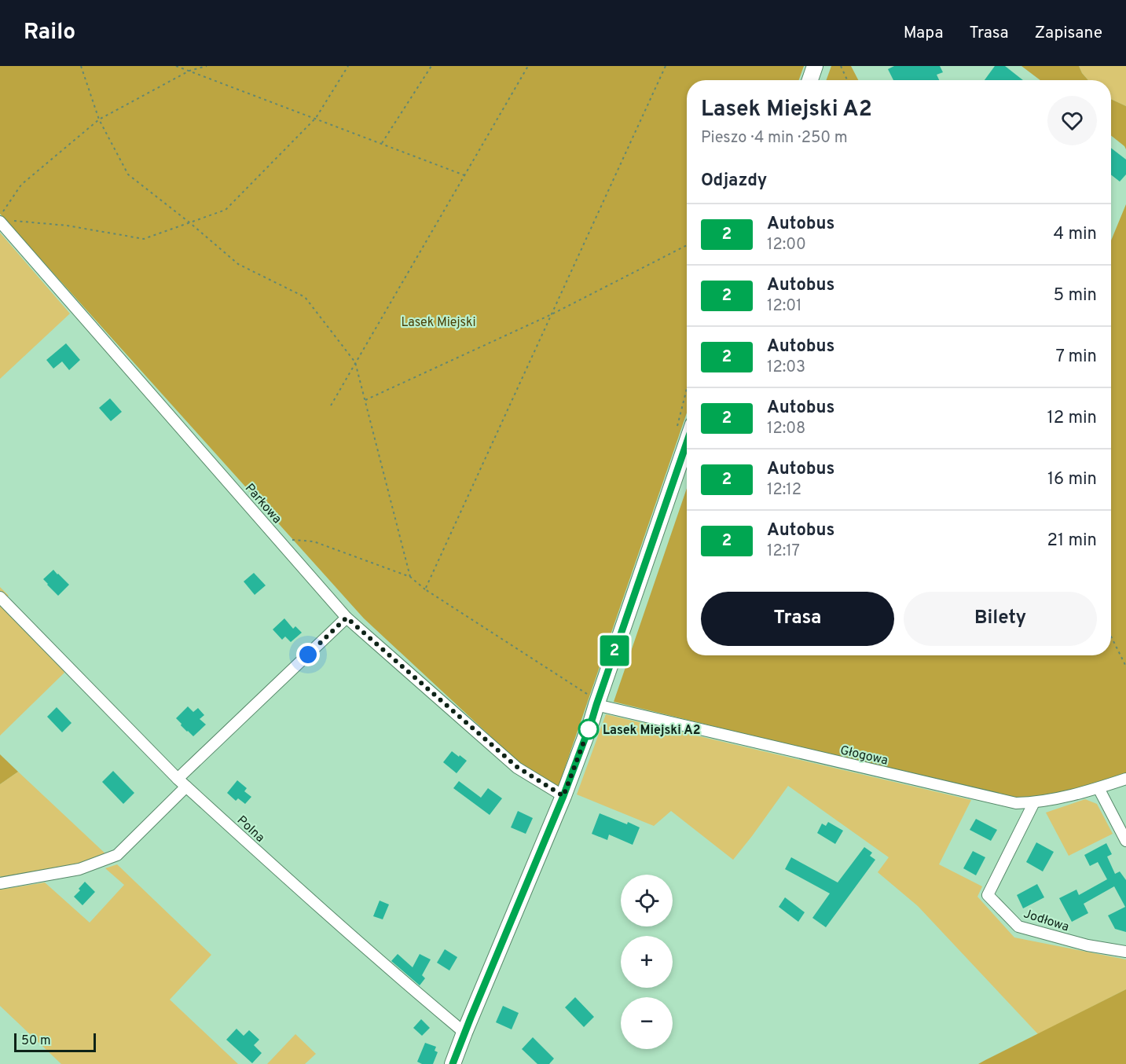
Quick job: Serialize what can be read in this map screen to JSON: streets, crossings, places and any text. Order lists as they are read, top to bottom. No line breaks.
{"streets":{"street":["Parkowa","Głogowa","Polna","Jodłowa"]},"crossings":[["Głogowa","Jodłowa"]],"parks":["Lasek Miejski"],"places":["Lasek Miejski A2"],"lines":["bus line 2"],"scale_bar":"50 m","page":{"header":"Railo","nav":["Mapa","Trasa","Zapisane"],"on_map":"2","heading":[["Lasek Miejski A2","Pieszo · 4 min · 250 m"],"Odjazdy"],"list":[{"mark":"2","name":"Autobus","note":"12:00","value":"4 min"},{"mark":"2","name":"Autobus","note":"12:01","value":"5 min"},{"mark":"2","name":"Autobus","note":"12:03","value":"7 min"},{"mark":"2","name":"Autobus","note":"12:08","value":"12 min"},{"mark":"2","name":"Autobus","note":"12:12","value":"16 min"},{"mark":"2","name":"Autobus","note":"12:17","value":"21 min"}],"buttons":["Trasa","Bilety"],"map_buttons":["+","−"],"scale":"50 m"}}
